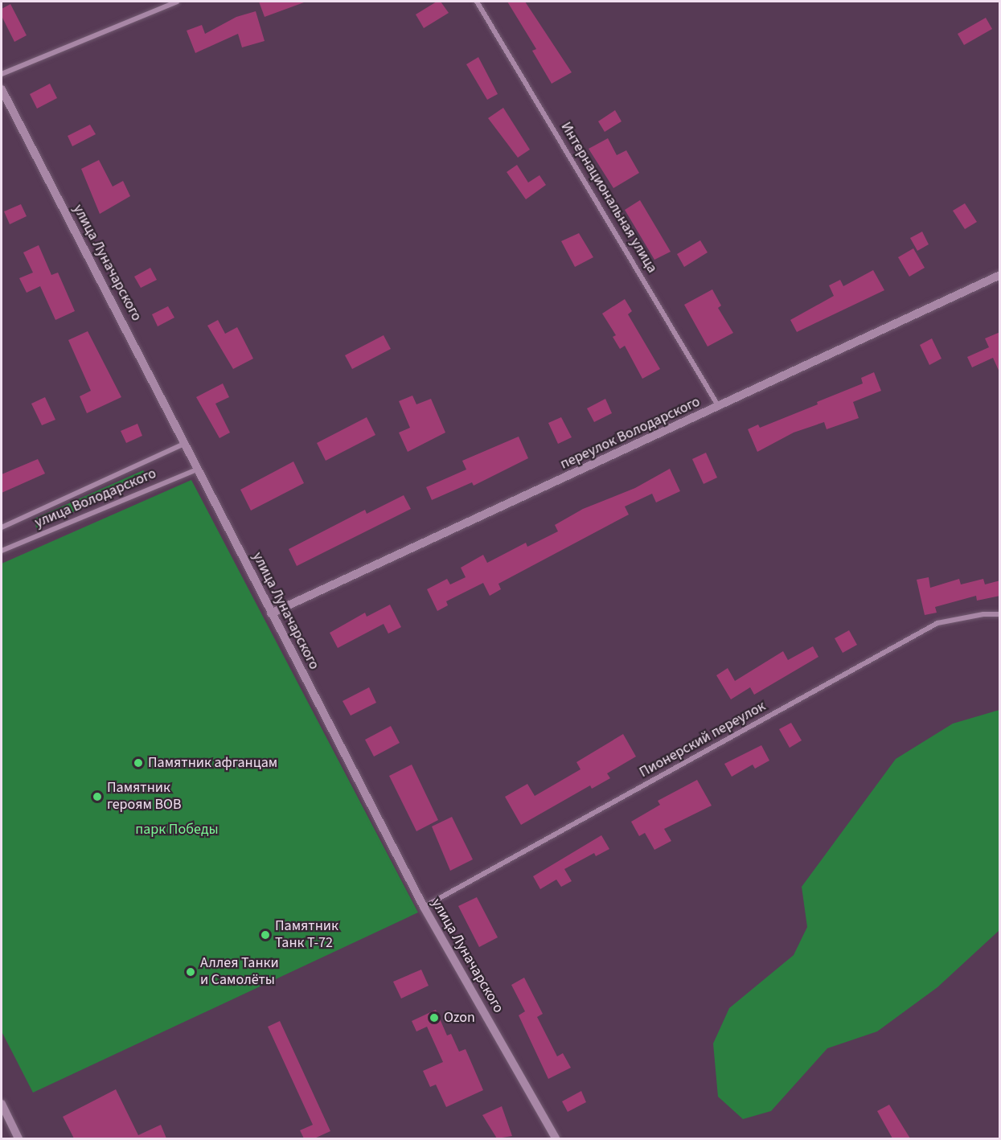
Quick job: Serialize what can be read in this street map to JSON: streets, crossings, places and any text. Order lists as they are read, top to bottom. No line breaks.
{"streets":{"street":["Интернациональная улица","улица Луначарского","переулок Володарского","улица Володарского","Пионерский переулок"]},"crossings":[["Интернациональная улица","переулок Володарского"],["улица Луначарского","переулок Володарского"],["улица Луначарского","улица Володарского"],["улица Луначарского","Пионерский переулок"]],"parks":["парк Победы"],"places":["Памятник афганцам","Памятник героям ВОВ","Памятник Танк Т-72","Аллея Танки и Самолёты","Ozon"]}
